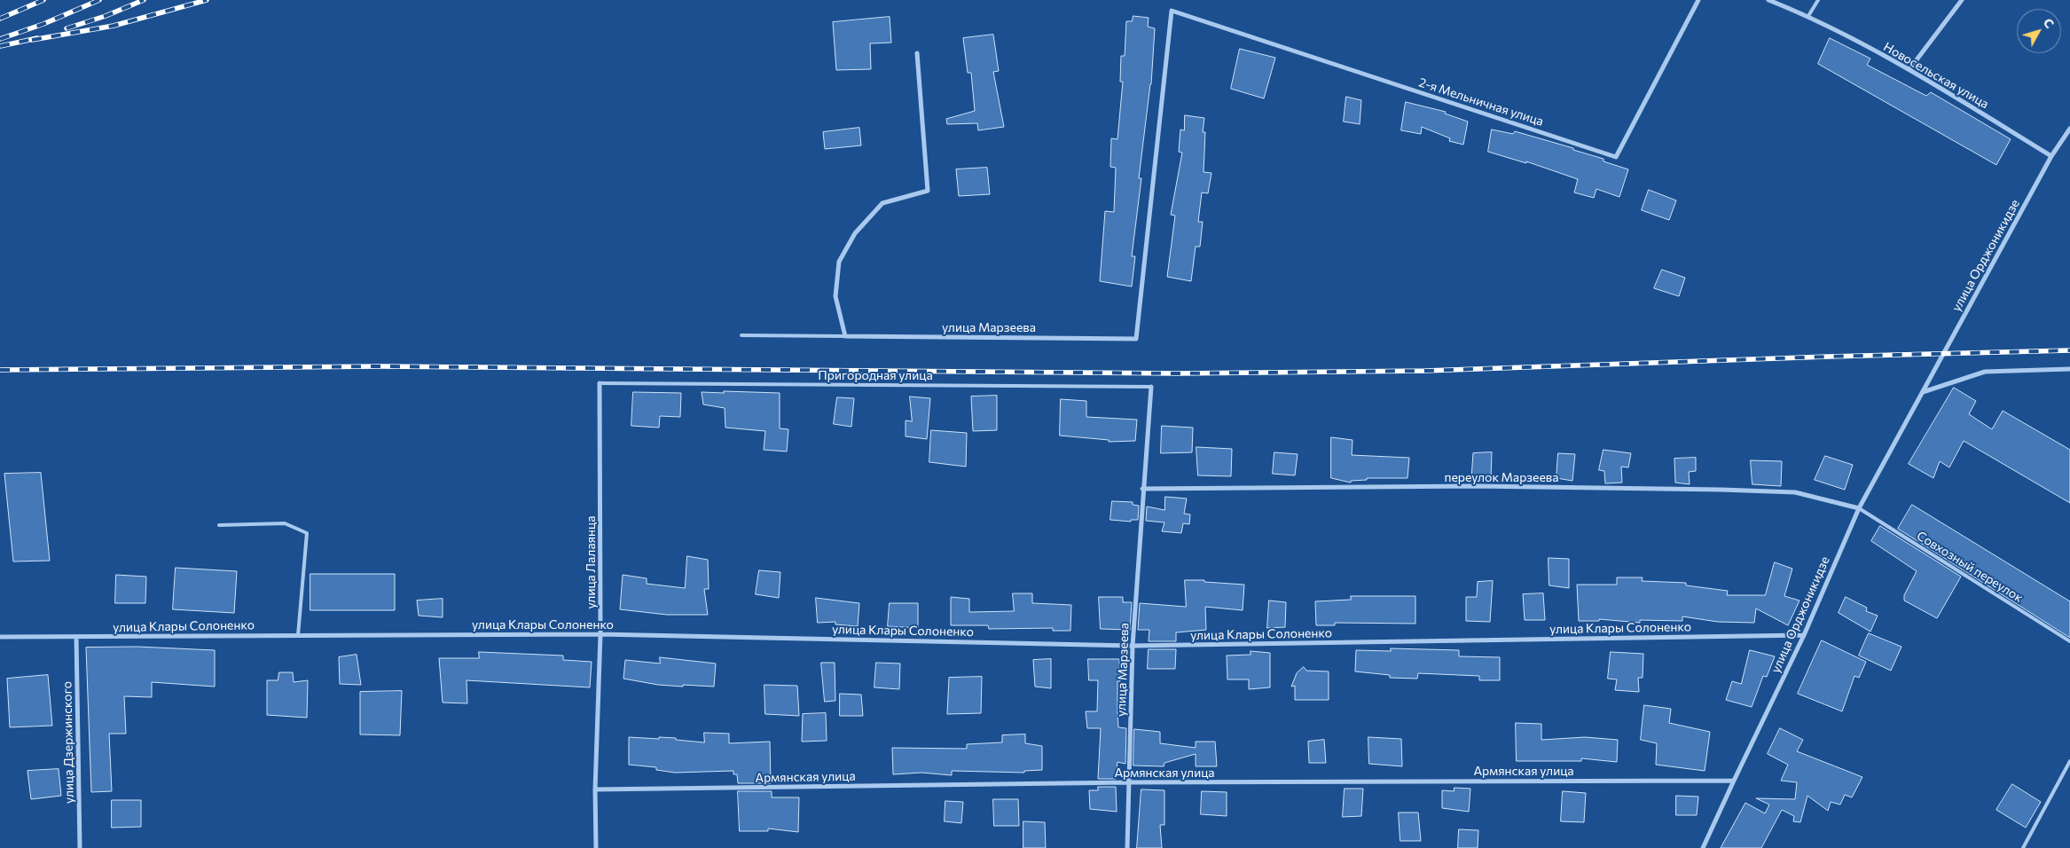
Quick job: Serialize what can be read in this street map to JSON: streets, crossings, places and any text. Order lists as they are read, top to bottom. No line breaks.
{"streets":{"street":["Новосельская улица","2-я Мельничная улица","улица Орджоникидзе","улица Марзеева","переулок Марзеева","улица Лалаянца","улица Клары Солоненко","улица Дзержинского","Армянская улица"],"lane":["Пригородная улица","Совхозный переулок"]},"crossings":[["Новосельская улица","улица Орджоникидзе"],["2-я Мельничная улица","улица Марзеева"],["улица Орджоникидзе","переулок Марзеева"],["улица Орджоникидзе","Совхозный переулок"],["улица Орджоникидзе","улица Клары Солоненко"],["улица Орджоникидзе","Армянская улица"],["улица Марзеева","Пригородная улица"],["улица Марзеева","переулок Марзеева"],["улица Марзеева","улица Клары Солоненко"],["улица Марзеева","Армянская улица"],["Пригородная улица","улица Лалаянца"],["переулок Марзеева","Совхозный переулок"],["улица Лалаянца","улица Клары Солоненко"],["улица Лалаянца","Армянская улица"],["улица Клары Солоненко","улица Дзержинского"]],"north":"top right"}
